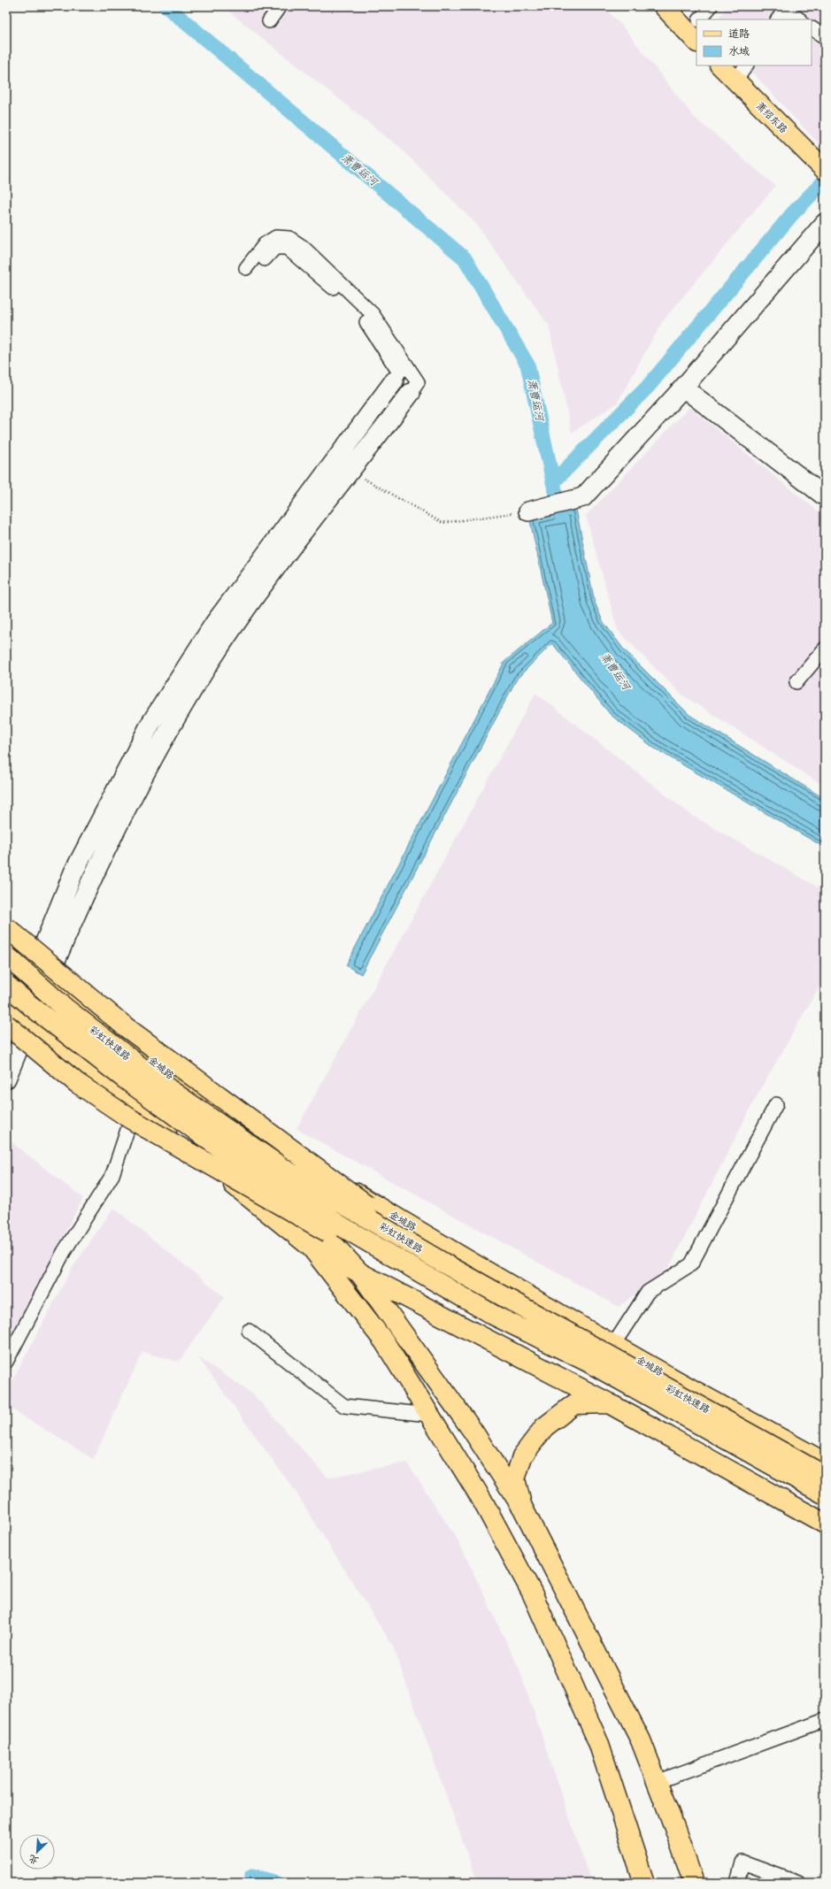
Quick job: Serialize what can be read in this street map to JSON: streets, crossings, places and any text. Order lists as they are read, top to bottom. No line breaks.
{"streets":{"main road":["萧绍东路","彩虹快速路","金城路"]},"water":["萧曹运河"],"legend":["道路","水域"],"north":"bottom left"}
